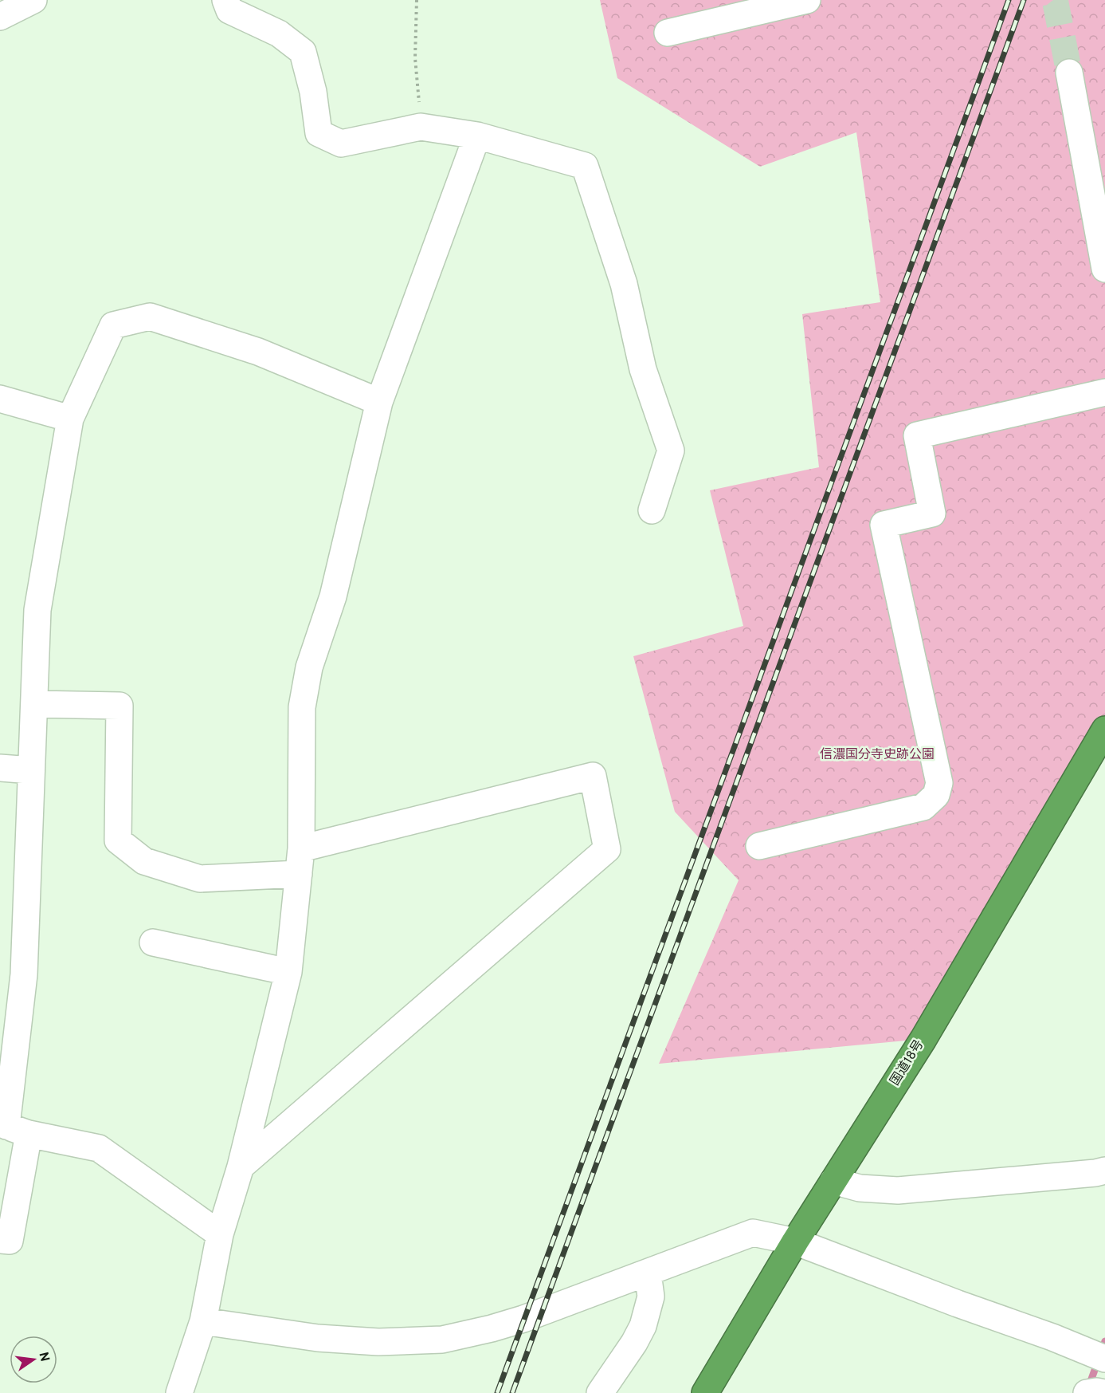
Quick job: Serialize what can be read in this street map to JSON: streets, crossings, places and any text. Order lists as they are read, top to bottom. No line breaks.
{"streets":{"highway":["国道18号"]},"parks":["信濃国分寺史跡公園"],"north":"right"}
